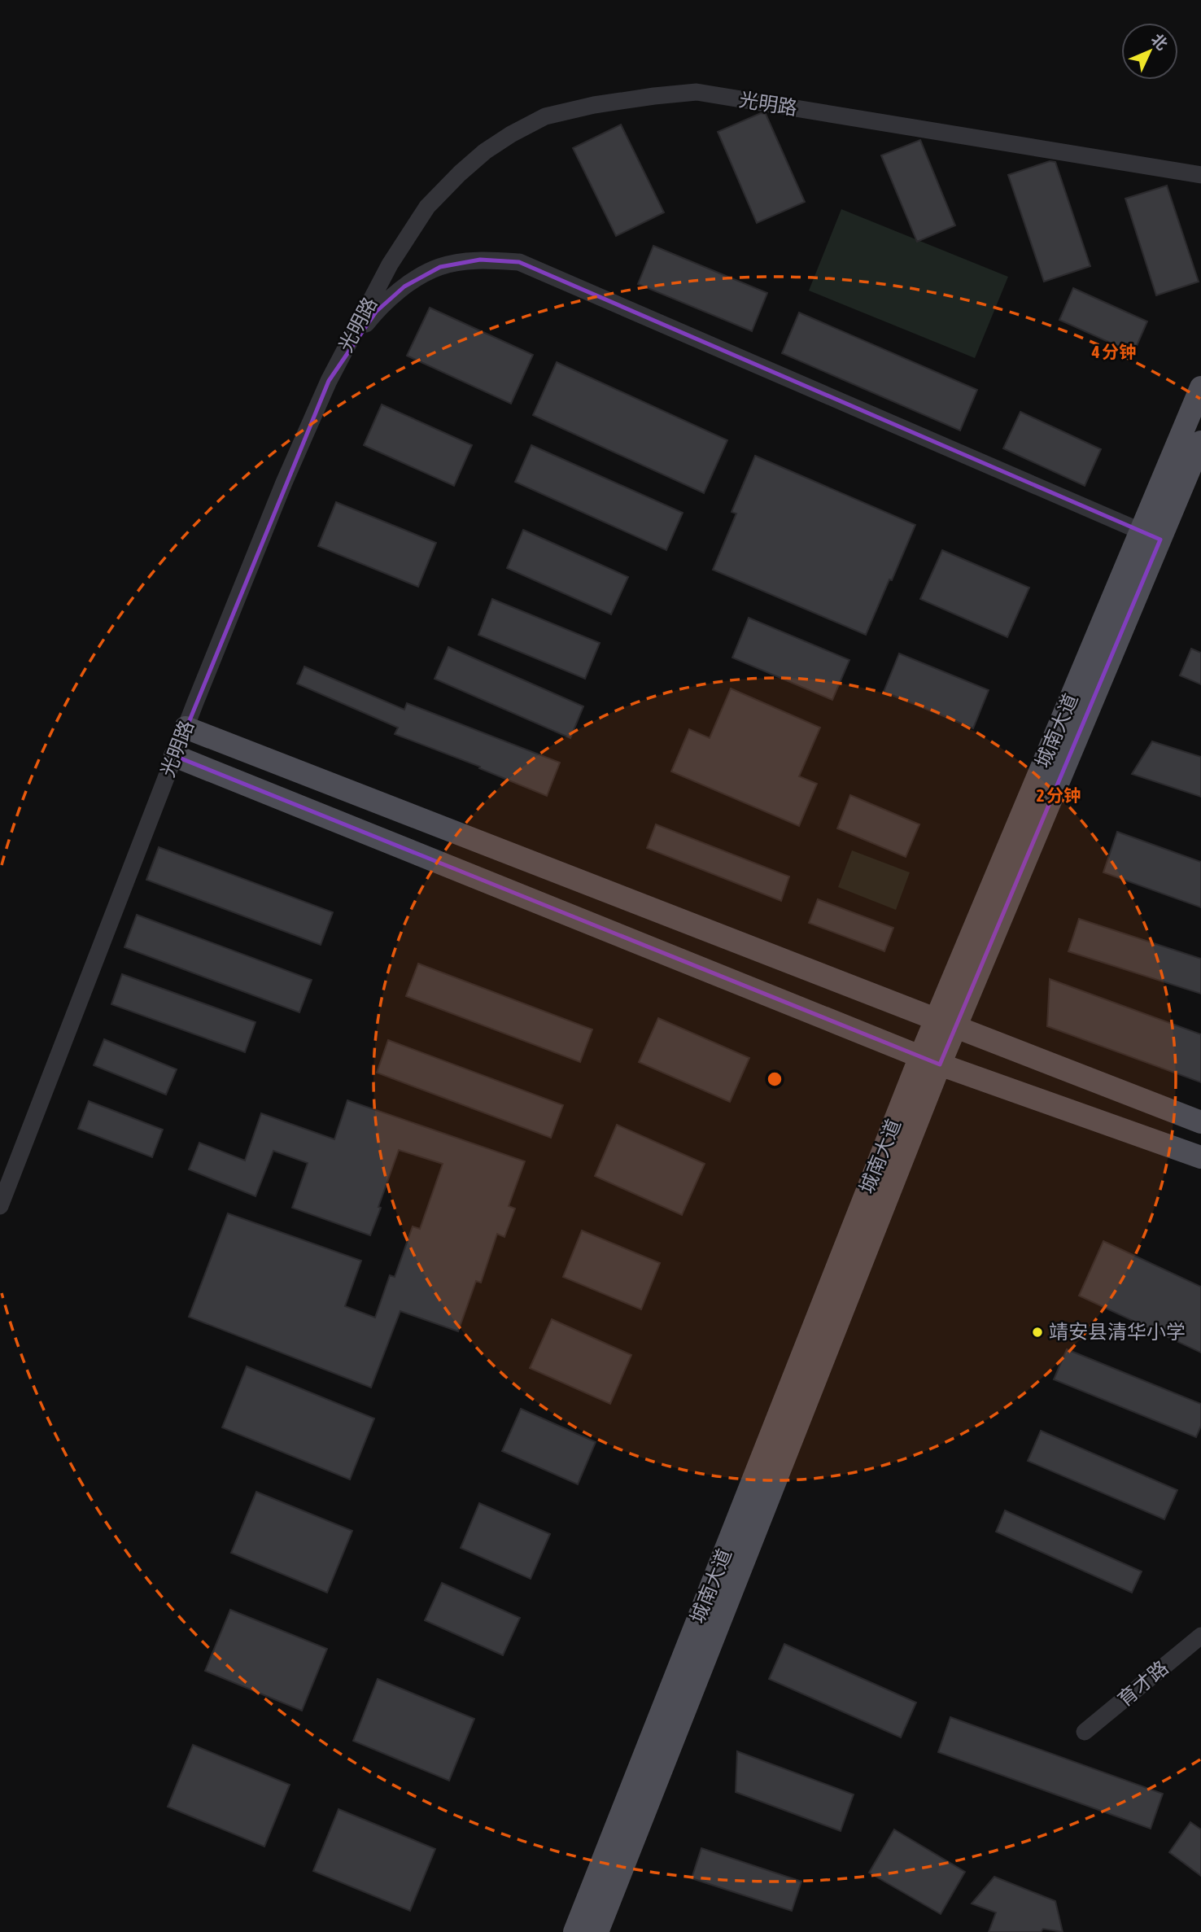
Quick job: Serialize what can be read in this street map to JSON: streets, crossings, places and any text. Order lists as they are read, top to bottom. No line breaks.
{"streets":{"main road":["城南大道"],"street":["光明路","育才路"]},"places":["靖安县清华小学"],"north":"top right","rings":["4 分钟","2 分钟"]}
